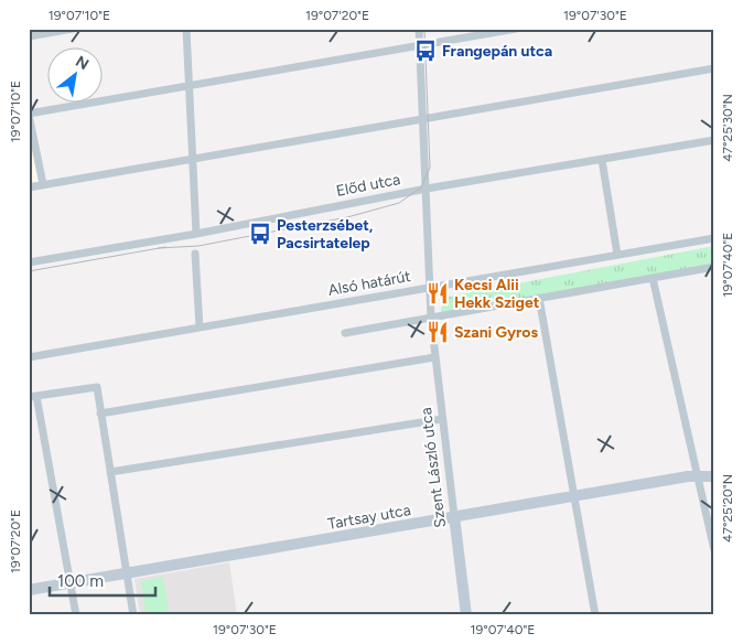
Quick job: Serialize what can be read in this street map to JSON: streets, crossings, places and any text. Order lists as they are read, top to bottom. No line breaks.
{"streets":{"street":["Előd utca","Alsó határút","Szent László utca","Tartsay utca"]},"crossings":[["Előd utca","Szent László utca"],["Alsó határút","Szent László utca"],["Szent László utca","Tartsay utca"]],"places":{"bus stop":["Frangepán utca","Pesterzsébet, Pacsirtatelep"],"restaurant":["Kecsi Alii Hekk Sziget","Szani Gyros"]},"scale_bar":"100 m","north":"top right","coordinates":["19°07'10\"E","19°07'20\"E","19°07'30\"E","47°25'30\"N","19°07'40\"E","47°25'20\"N"]}
